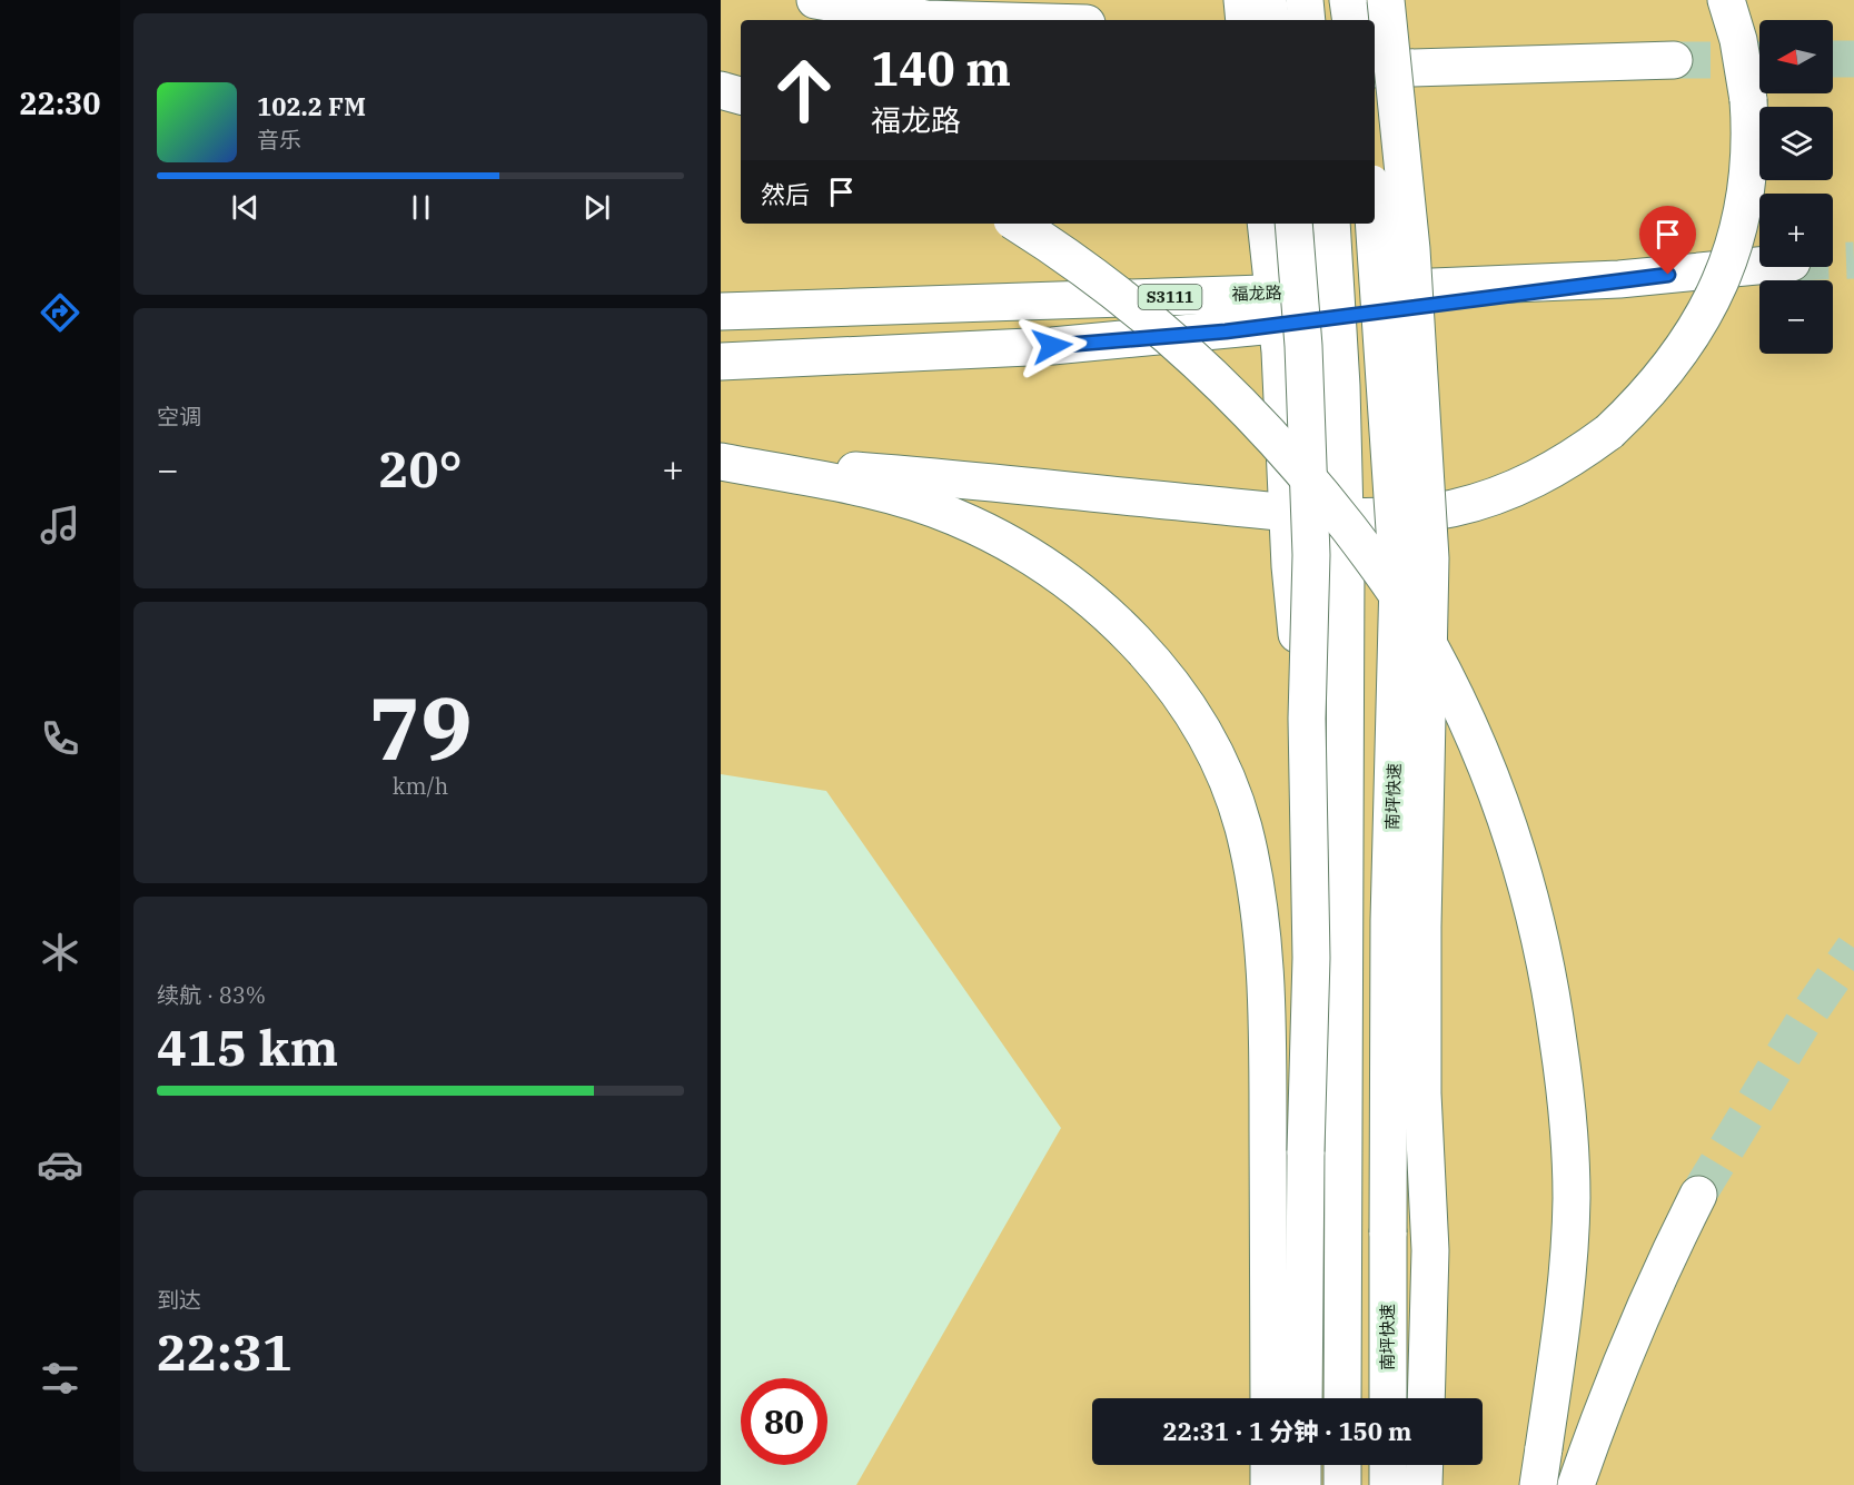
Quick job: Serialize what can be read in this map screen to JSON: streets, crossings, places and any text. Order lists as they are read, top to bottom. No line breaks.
{"streets":{"highway":["福龙路","S3111","南坪快速"]},"north":"left","page":{"tabs":"22:30","map_buttons":["+","−"],"turn":["140 m","福龙路"],"song":["102.2 FM","音乐"],"then":"然后","tile":["空调",["79","km/h"],["续航 · 83%","415 km"],["到达","22:31"]],"heat":["−","20°","+"],"limit":"80","trip":"22:31 · 1 分钟 · 150 m"}}
